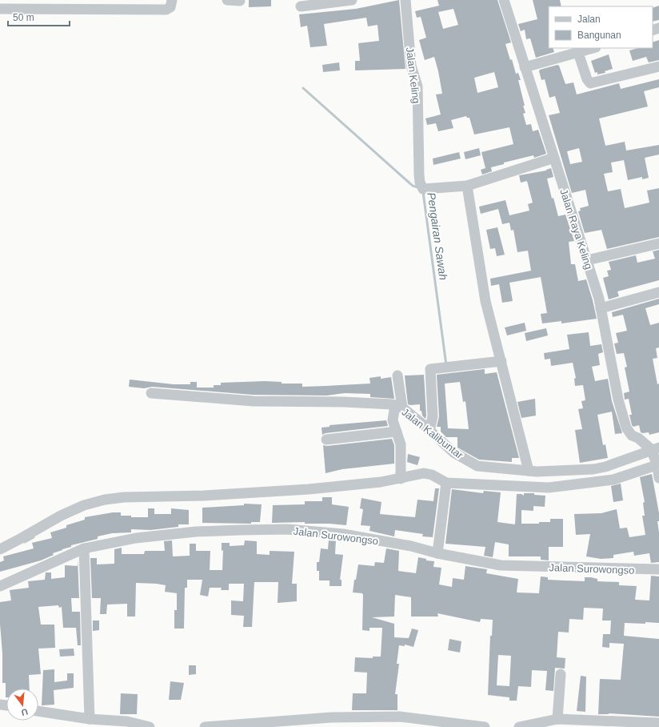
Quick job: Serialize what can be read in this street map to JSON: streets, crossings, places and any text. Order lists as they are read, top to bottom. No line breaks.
{"streets":{"street":["Jalan Keling","Jalan Raya Keling","Jalan Kalibuntar","Jalan Surowongso"]},"crossings":[["Jalan Raya Keling","Jalan Kalibuntar"]],"water":["Pengairan Sawah"],"legend":["Jalan","Bangunan"],"scale_bar":"50 m","north":"bottom"}
